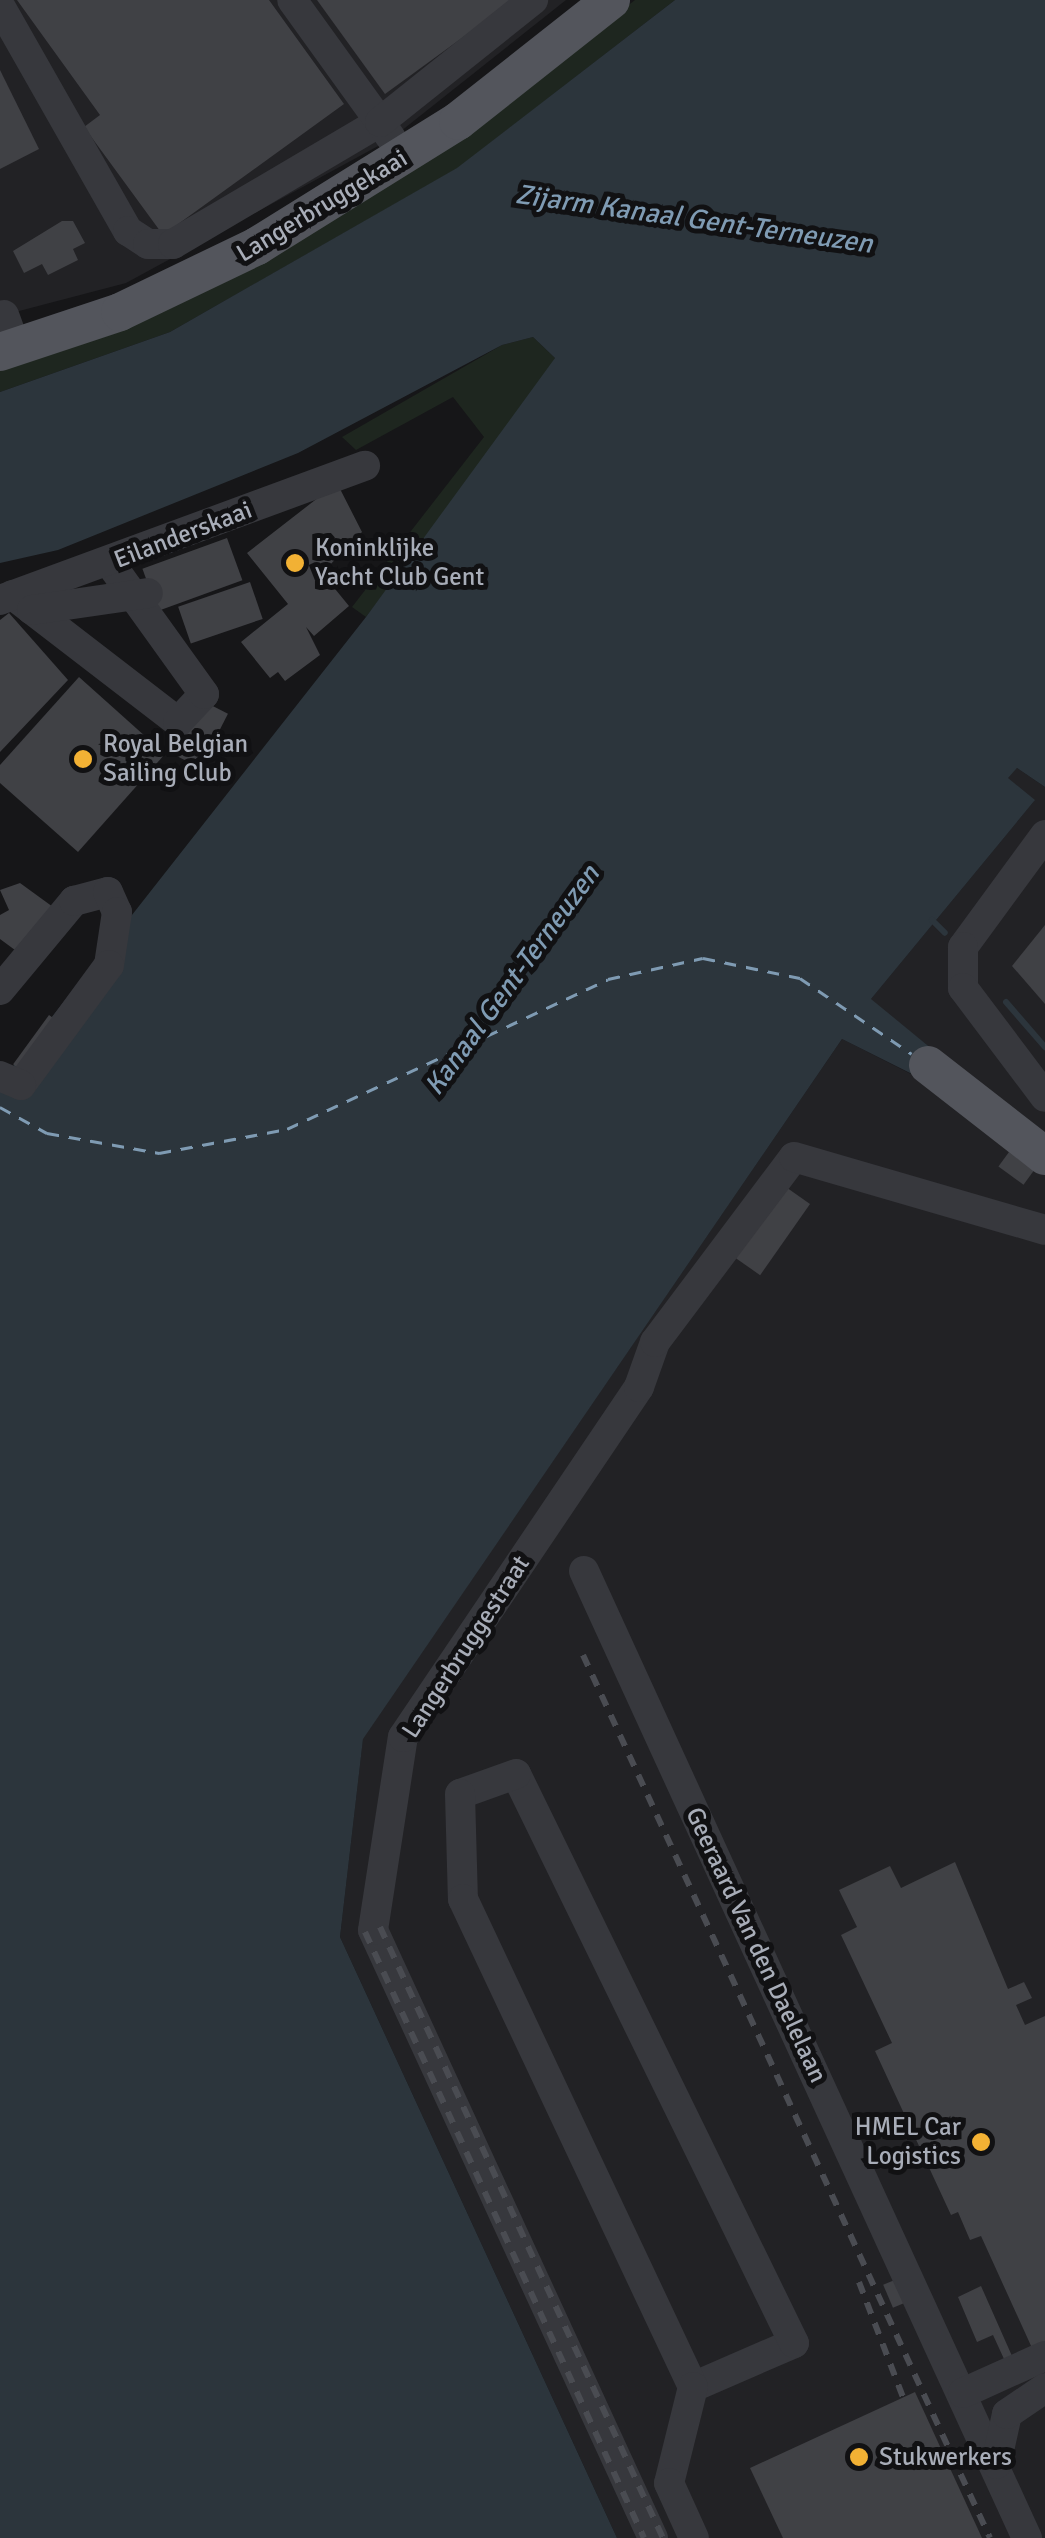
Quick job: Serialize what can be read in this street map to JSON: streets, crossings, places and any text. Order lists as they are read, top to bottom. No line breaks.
{"streets":{"main road":["Langerbruggekaai"],"street":["Eilanderskaai","Langerbruggestraat","Geeraard Van den Daelelaan"]},"water":["Zijarm Kanaal Gent-Terneuzen","Kanaal Gent-Terneuzen"],"places":["Koninklijke Yacht Club Gent","Royal Belgian Sailing Club","HMEL Car Logistics","Stukwerkers"]}
